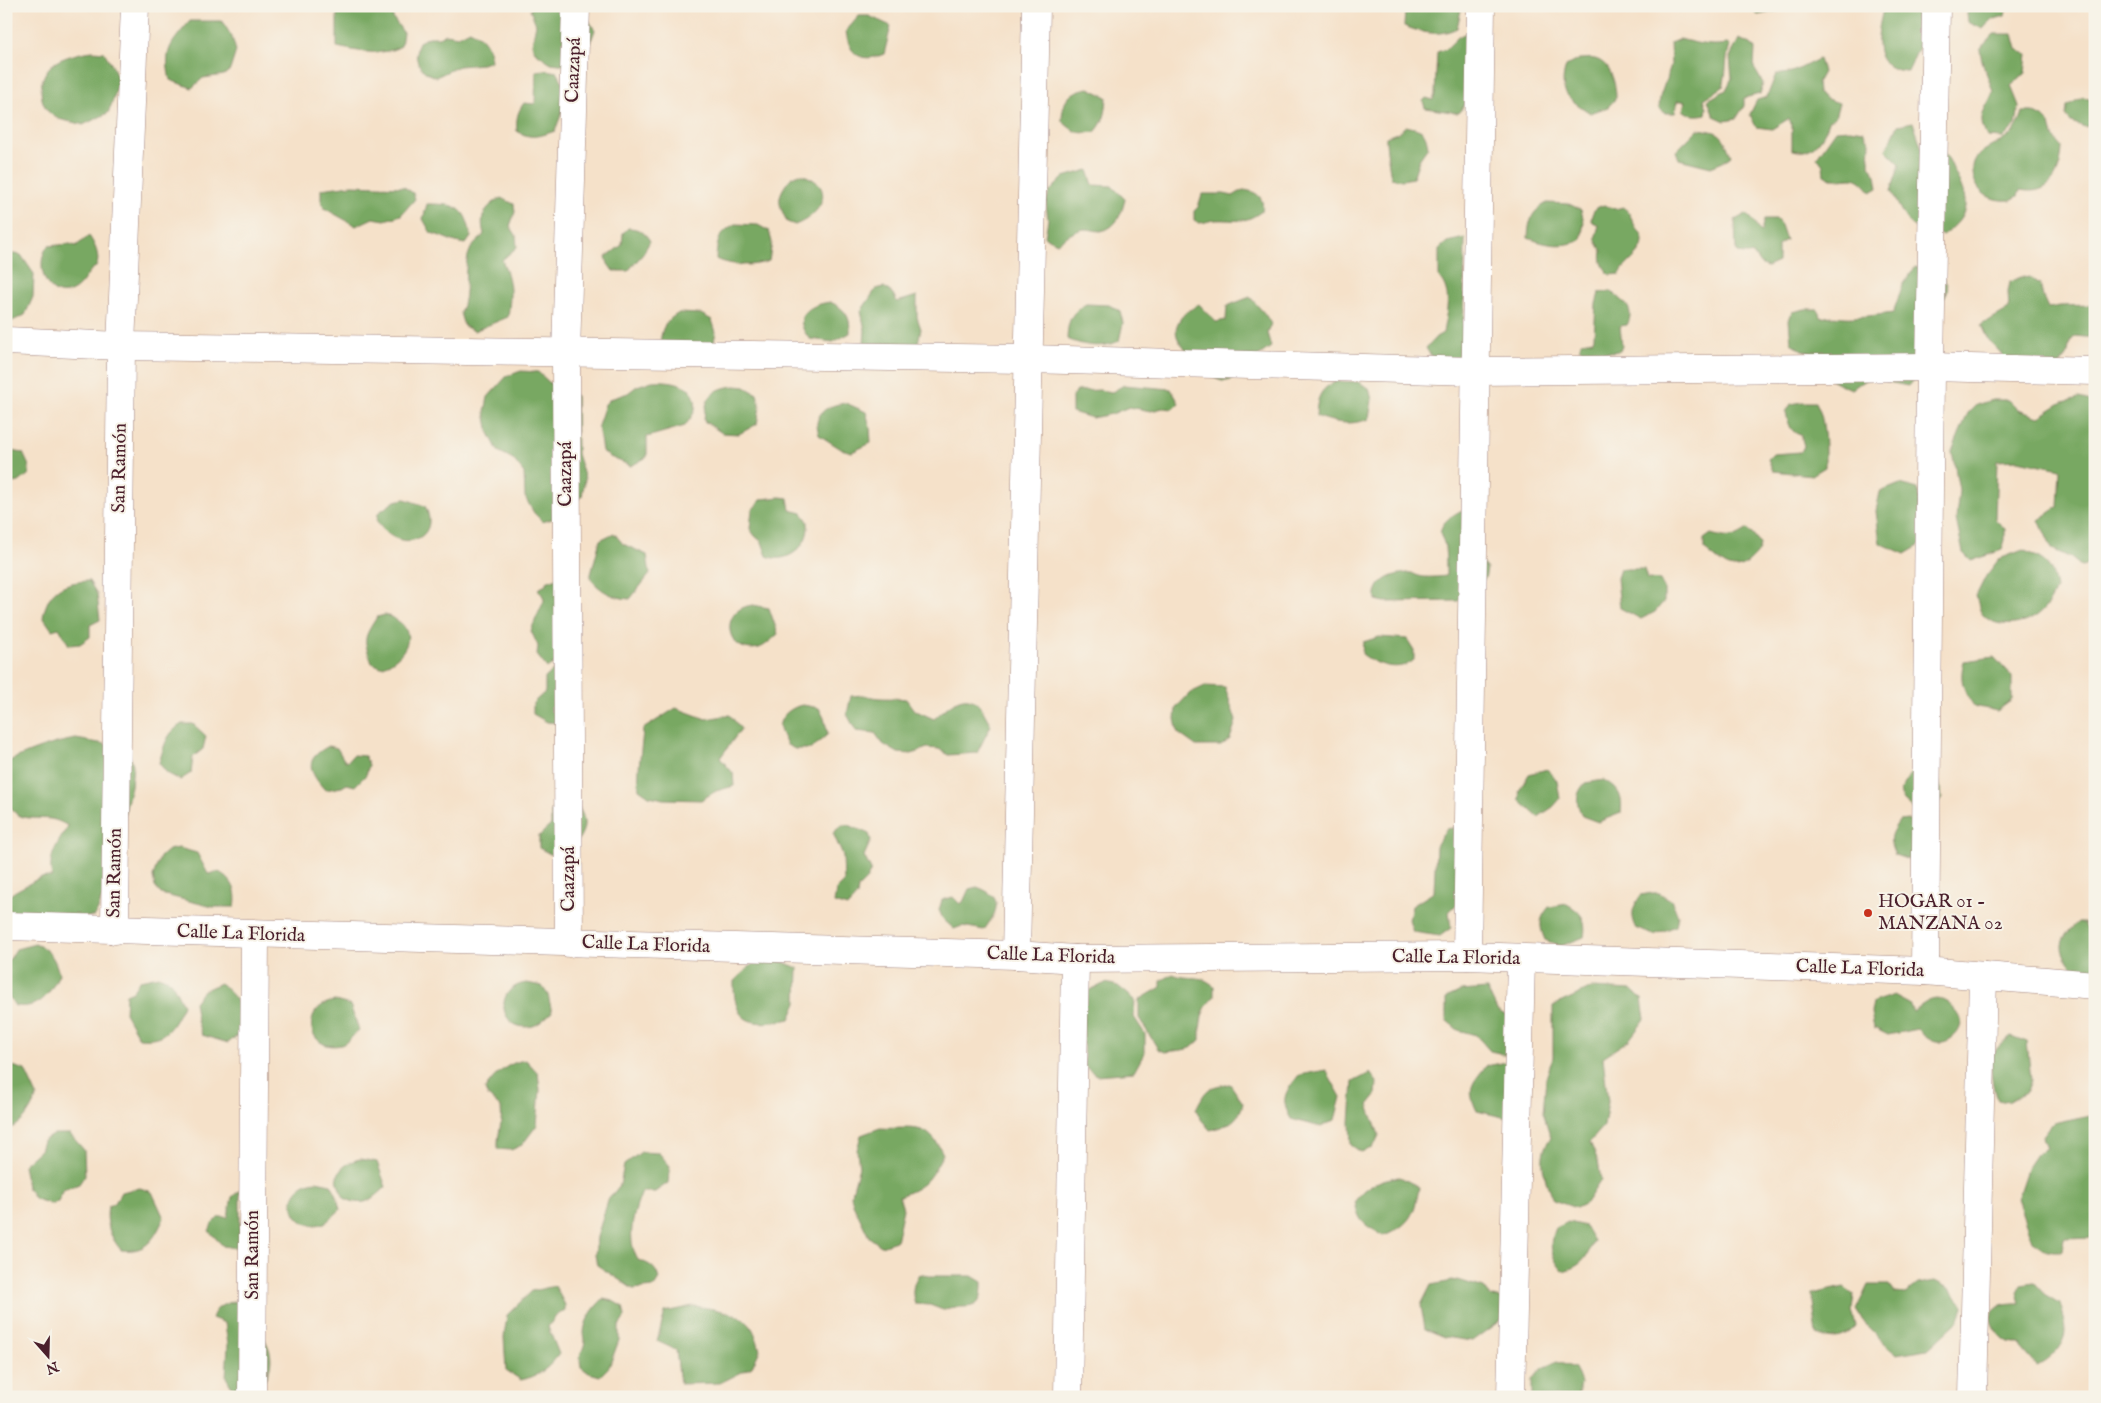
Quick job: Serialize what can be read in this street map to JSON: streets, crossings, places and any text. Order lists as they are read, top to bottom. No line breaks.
{"streets":{"street":["Caazapá","San Ramón","Calle La Florida"]},"crossings":[["Caazapá","Calle La Florida"],["San Ramón","Calle La Florida"]],"places":["HOGAR 01 - MANZANA 02"],"north":"bottom"}
